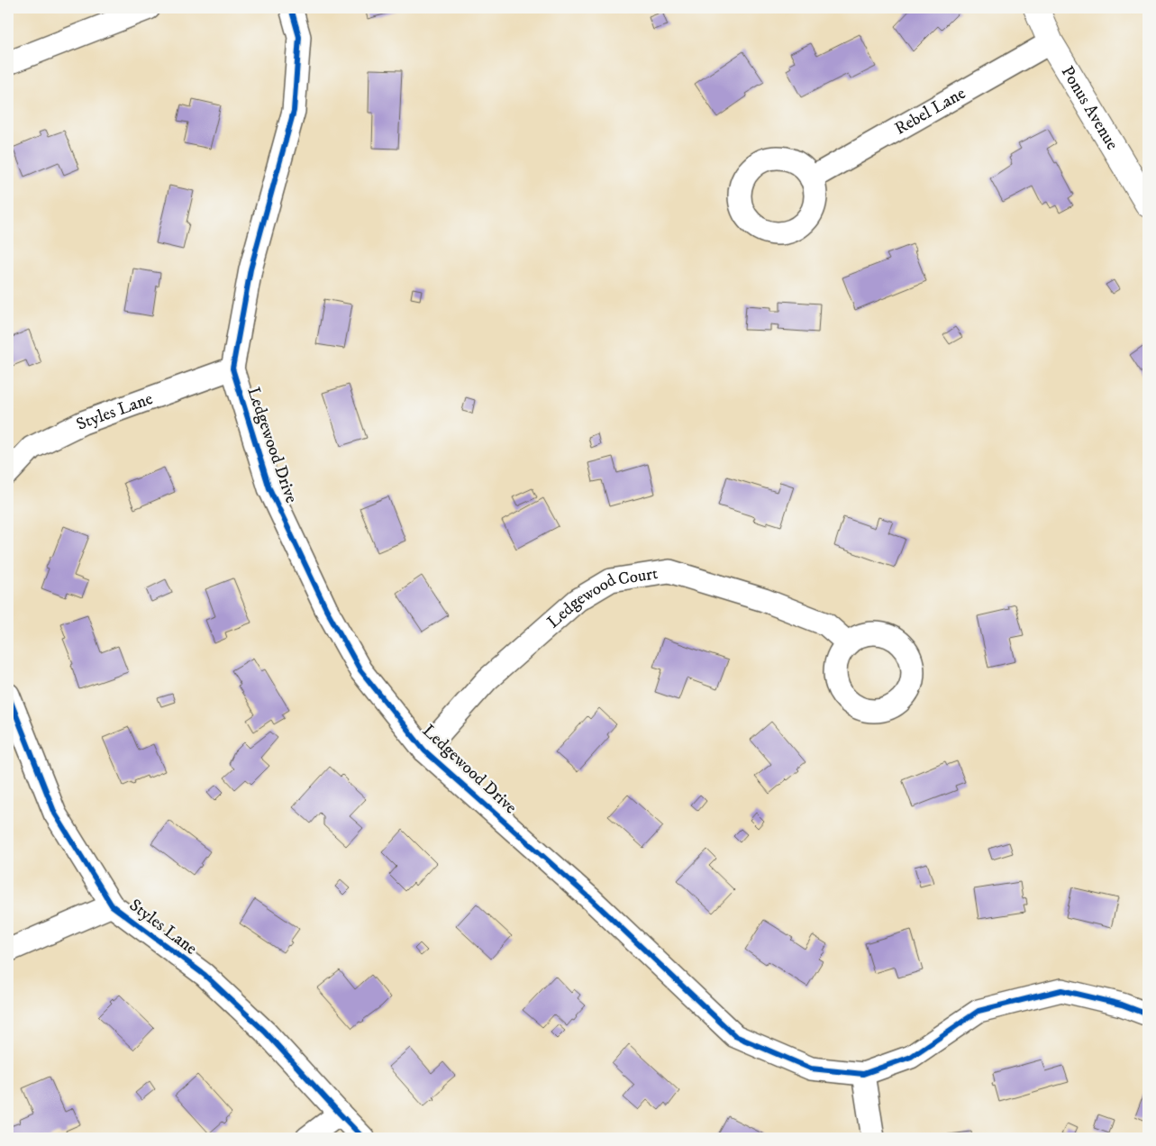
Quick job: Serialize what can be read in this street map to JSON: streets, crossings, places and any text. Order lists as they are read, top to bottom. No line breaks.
{"streets":{"street":["Ponus Avenue","Rebel Lane","Styles Lane","Ledgewood Drive","Ledgewood Court"]},"crossings":[["Ponus Avenue","Rebel Lane"],["Styles Lane","Ledgewood Drive"],["Ledgewood Drive","Ledgewood Court"]]}
